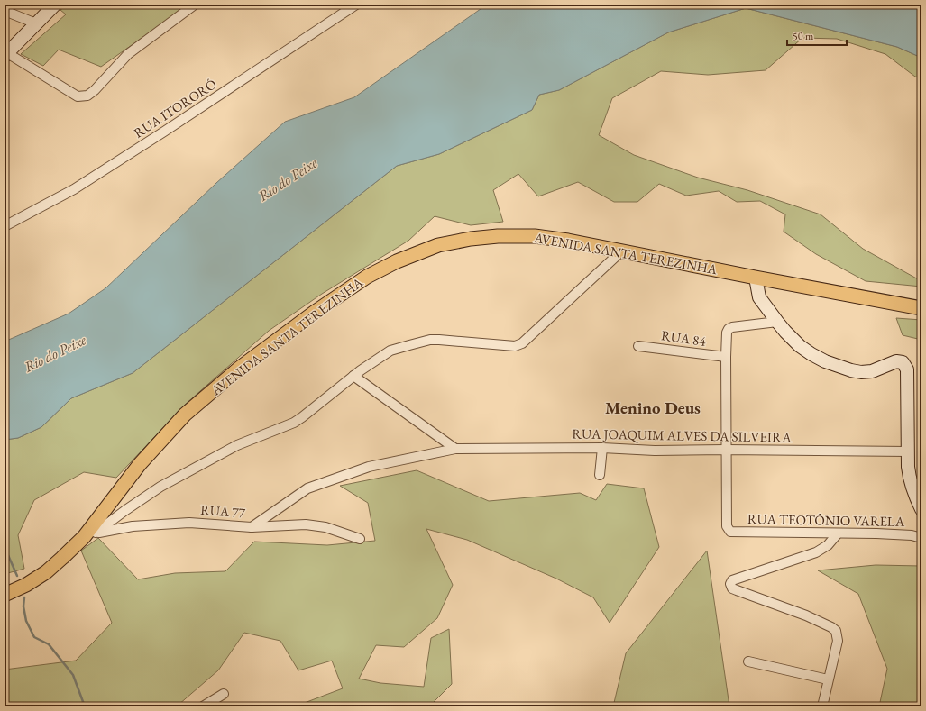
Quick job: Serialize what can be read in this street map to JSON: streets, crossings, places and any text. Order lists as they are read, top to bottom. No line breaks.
{"streets":{"main road":["AVENIDA SANTA TEREZINHA"],"street":["RUA ITORORÓ","RUA 84","RUA JOAQUIM ALVES DA SILVEIRA","RUA 77","RUA TEOTÔNIO VARELA"]},"crossings":[["AVENIDA SANTA TEREZINHA","RUA 77"],["RUA JOAQUIM ALVES DA SILVEIRA","RUA 77"],["RUA JOAQUIM ALVES DA SILVEIRA","RUA TEOTÔNIO VARELA"]],"districts":["Menino Deus"],"water":["Rio do Peixe"],"scale_bar":"50 m"}
